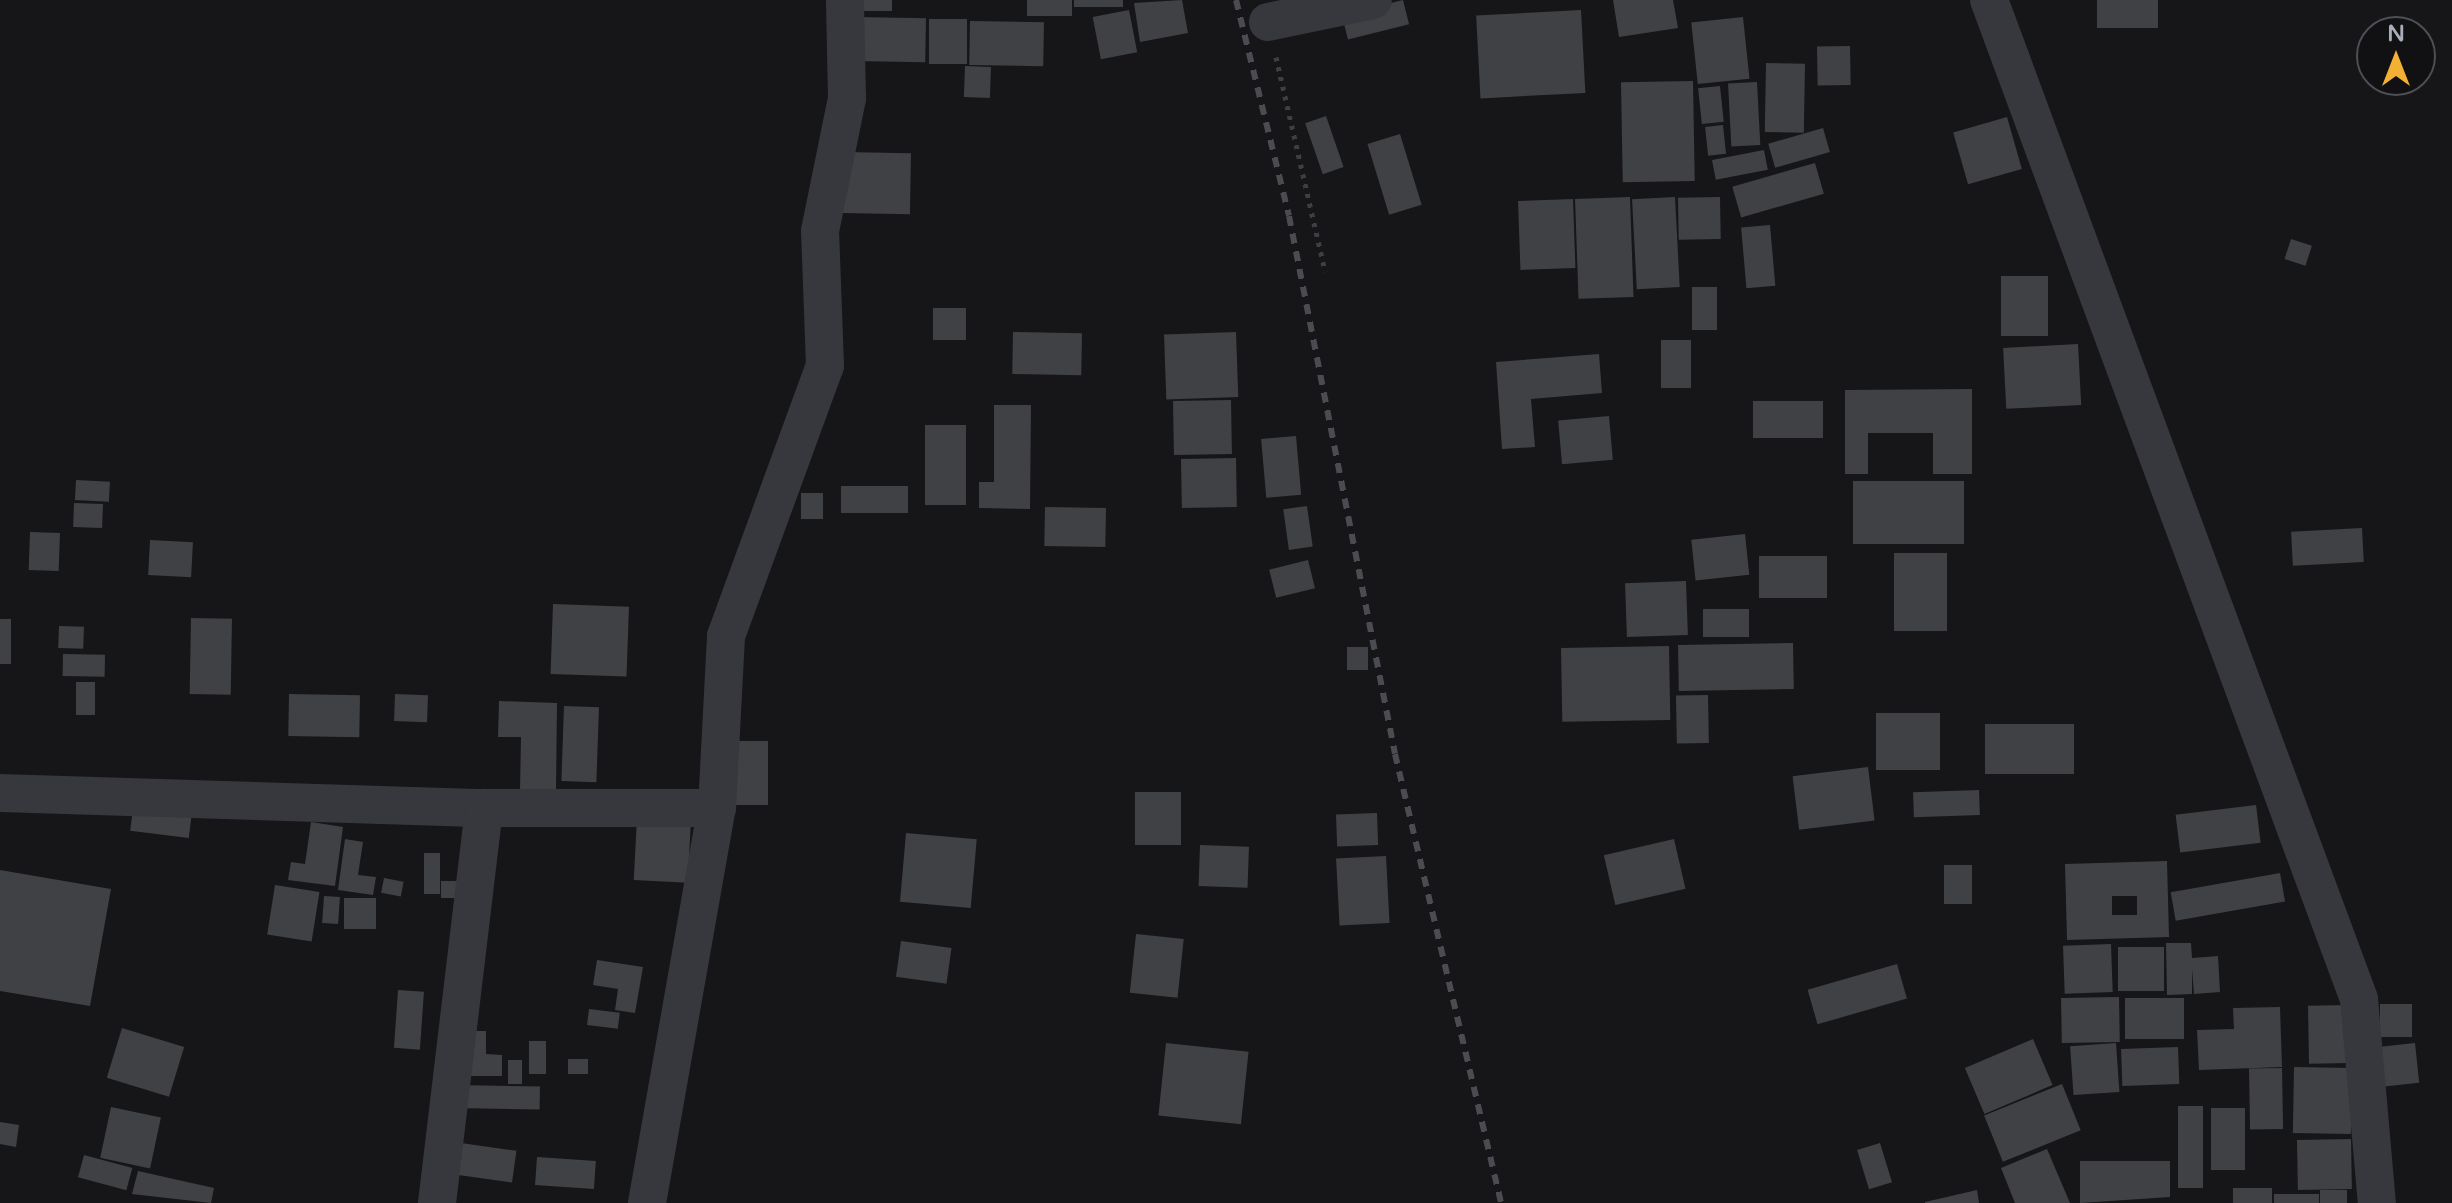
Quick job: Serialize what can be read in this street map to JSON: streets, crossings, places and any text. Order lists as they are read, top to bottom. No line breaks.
{"north":"top"}
